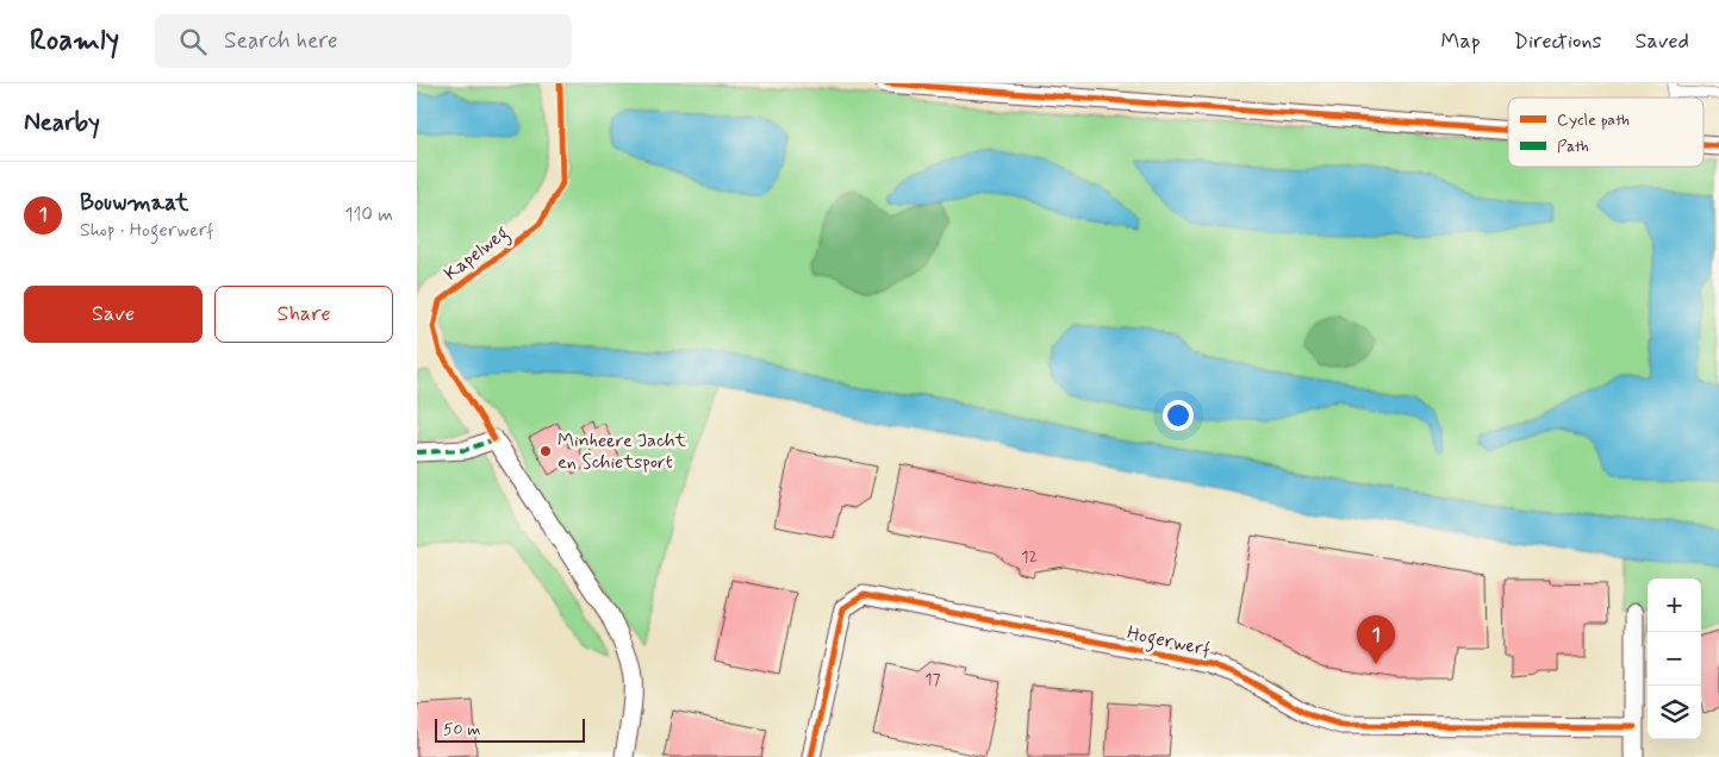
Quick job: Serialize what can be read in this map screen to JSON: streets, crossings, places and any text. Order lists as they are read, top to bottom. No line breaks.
{"streets":{"street":["Hogerwerf"],"cycle path":["Kapelweg"]},"places":["Minheere Jacht en Schietsport"],"house_numbers":["12","17"],"legend":["Cycle path","Path"],"scale_bar":"50 m","page":{"header":"Roamly","search":"Search here","nav":["Map","Directions","Saved"],"heading":"Nearby","list":[{"mark":"1","name":"Bouwmaat","note":"Shop · Hogerwerf","value":"110 m"}],"buttons":["Save","Share"],"map_buttons":["+","−"],"pins":"1","scale":"50 m"}}
